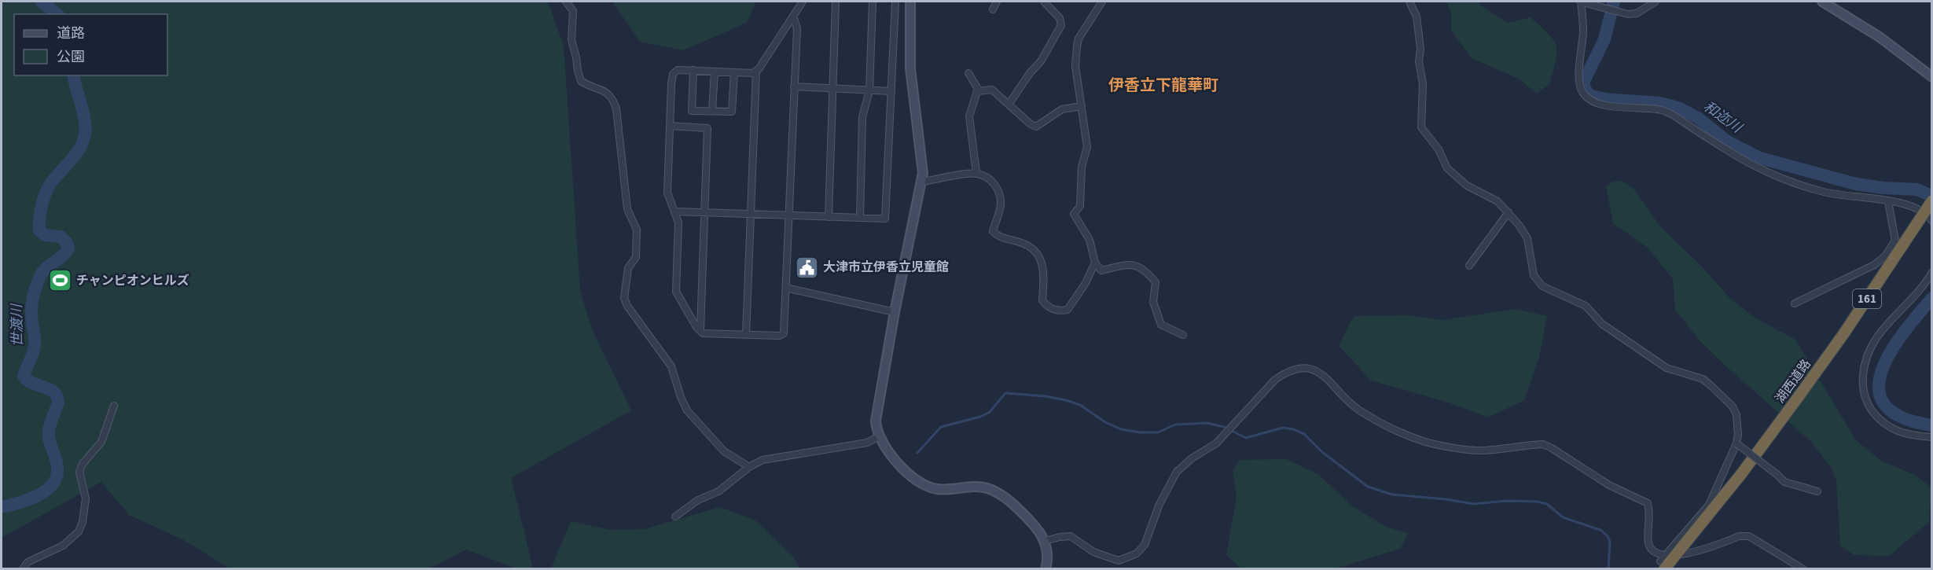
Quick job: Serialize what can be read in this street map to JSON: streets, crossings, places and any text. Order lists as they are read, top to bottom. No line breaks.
{"streets":{"highway":["161","湖西道路"]},"districts":["伊香立下龍華町"],"water":["和迩川","世渡川"],"places":{"public building":["大津市立伊香立児童館"],"sports":["チャンピオンヒルズ"]},"legend":["道路","公園"]}
